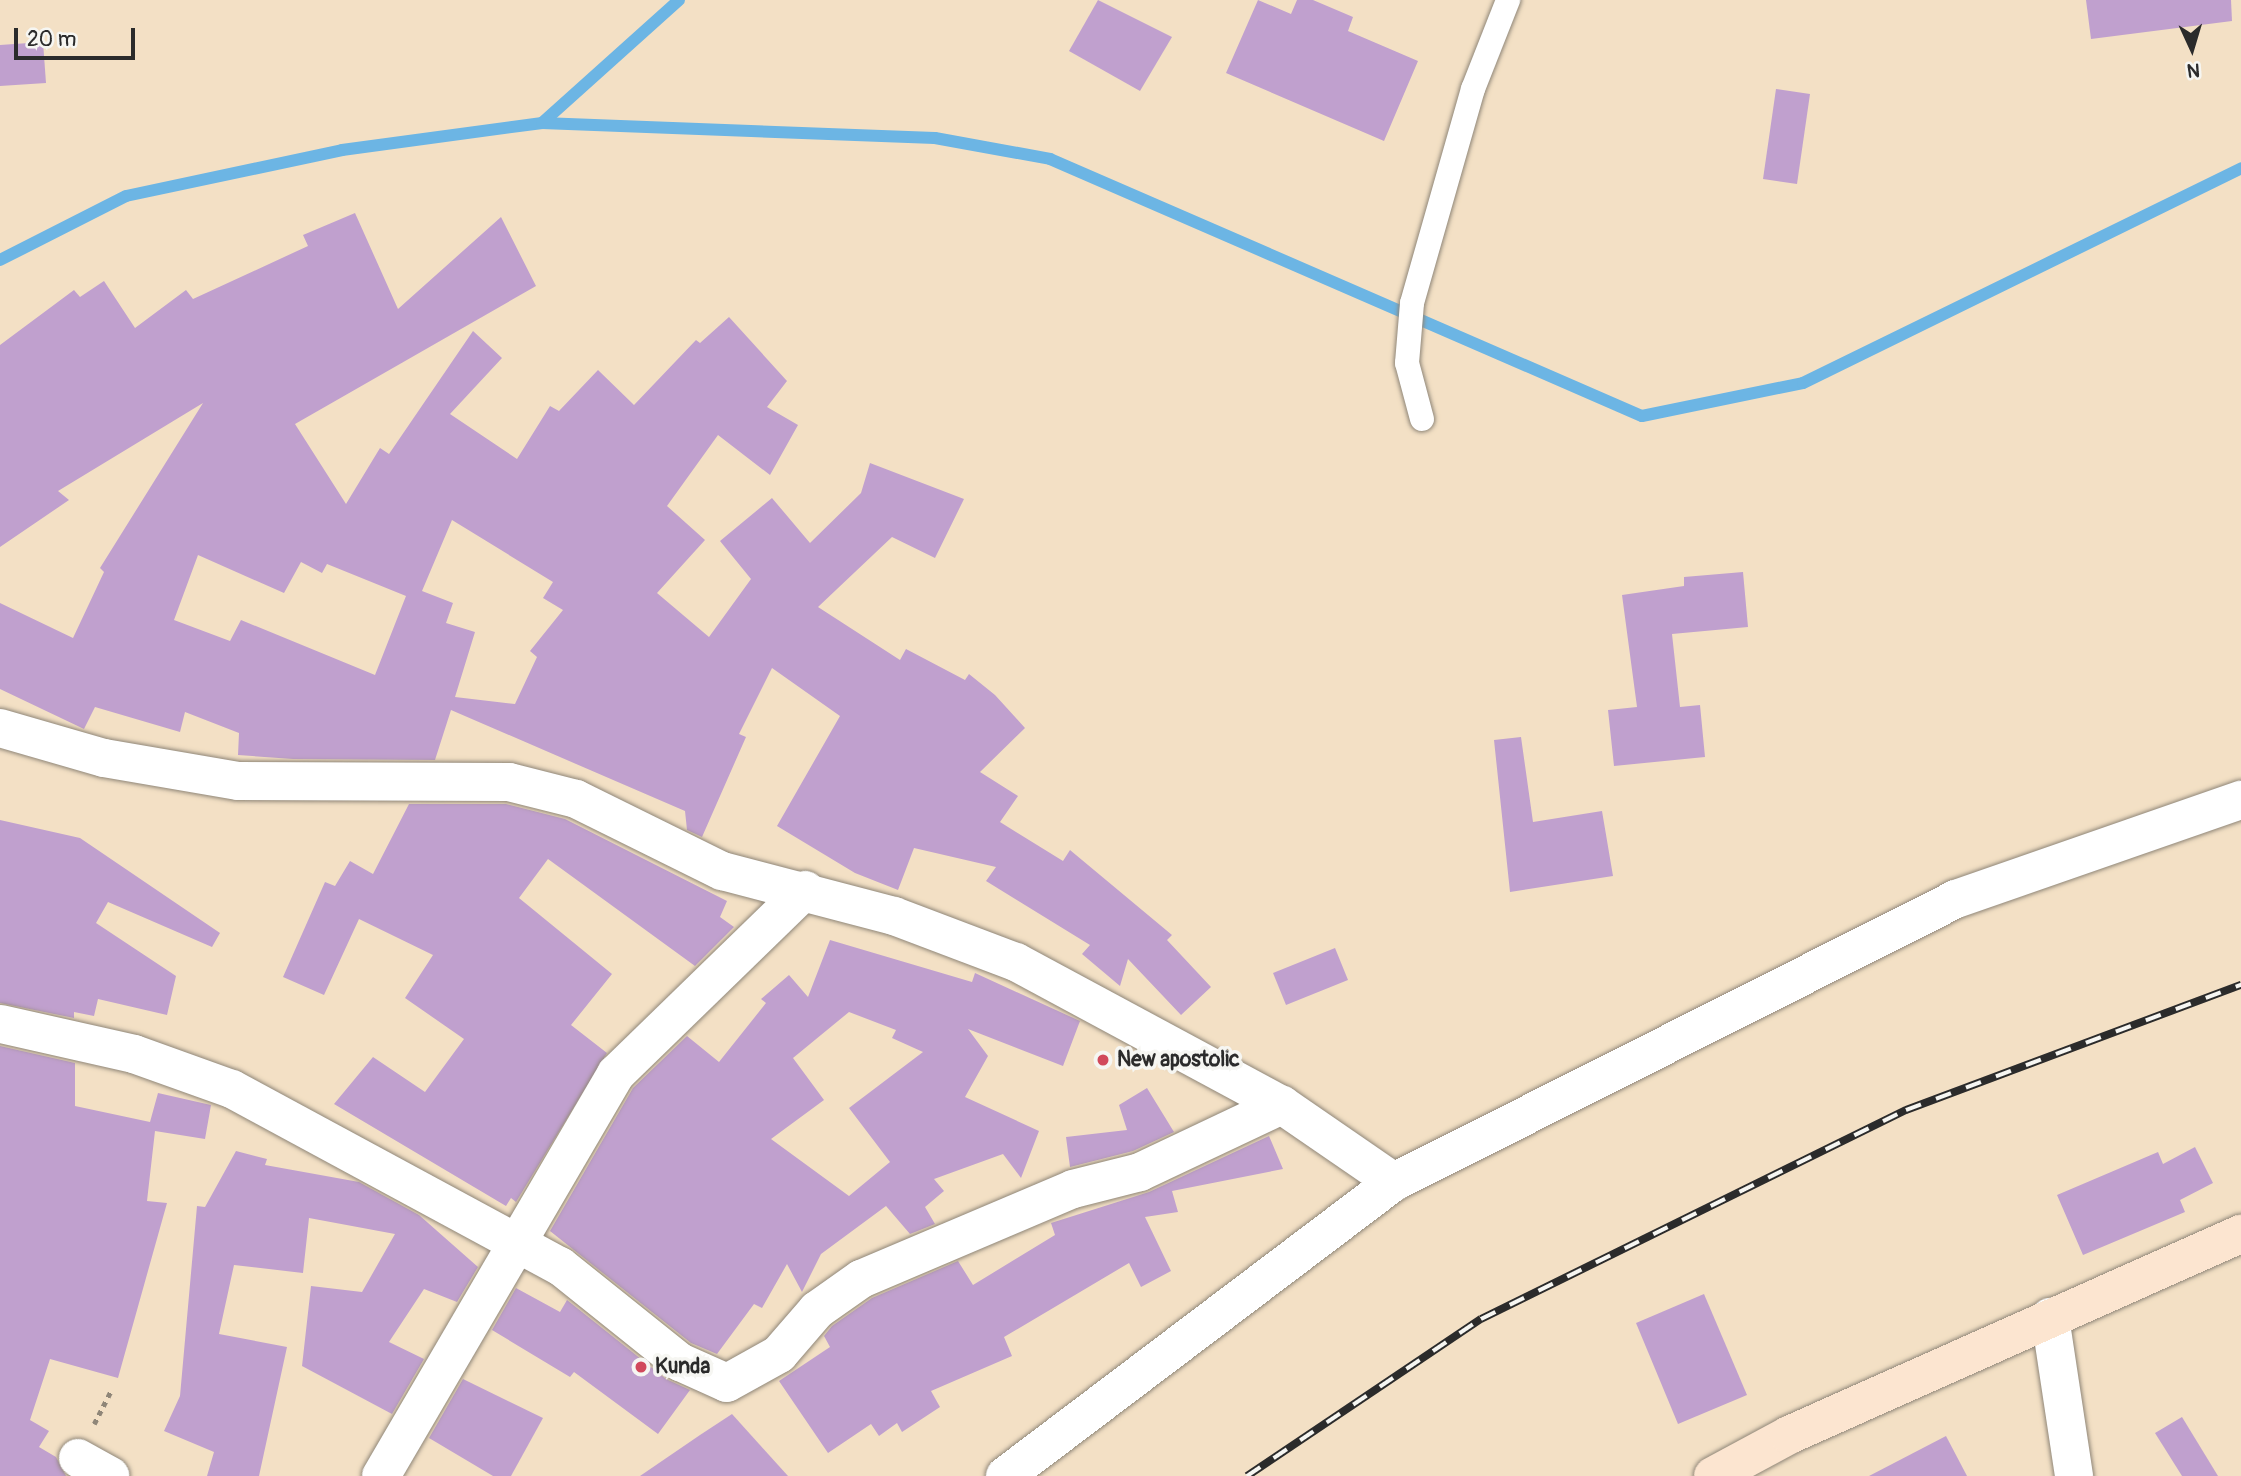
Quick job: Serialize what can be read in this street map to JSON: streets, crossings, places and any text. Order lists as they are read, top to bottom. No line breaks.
{"places":["New apostolic","Kunda"],"scale_bar":"20 m","north":"bottom"}
